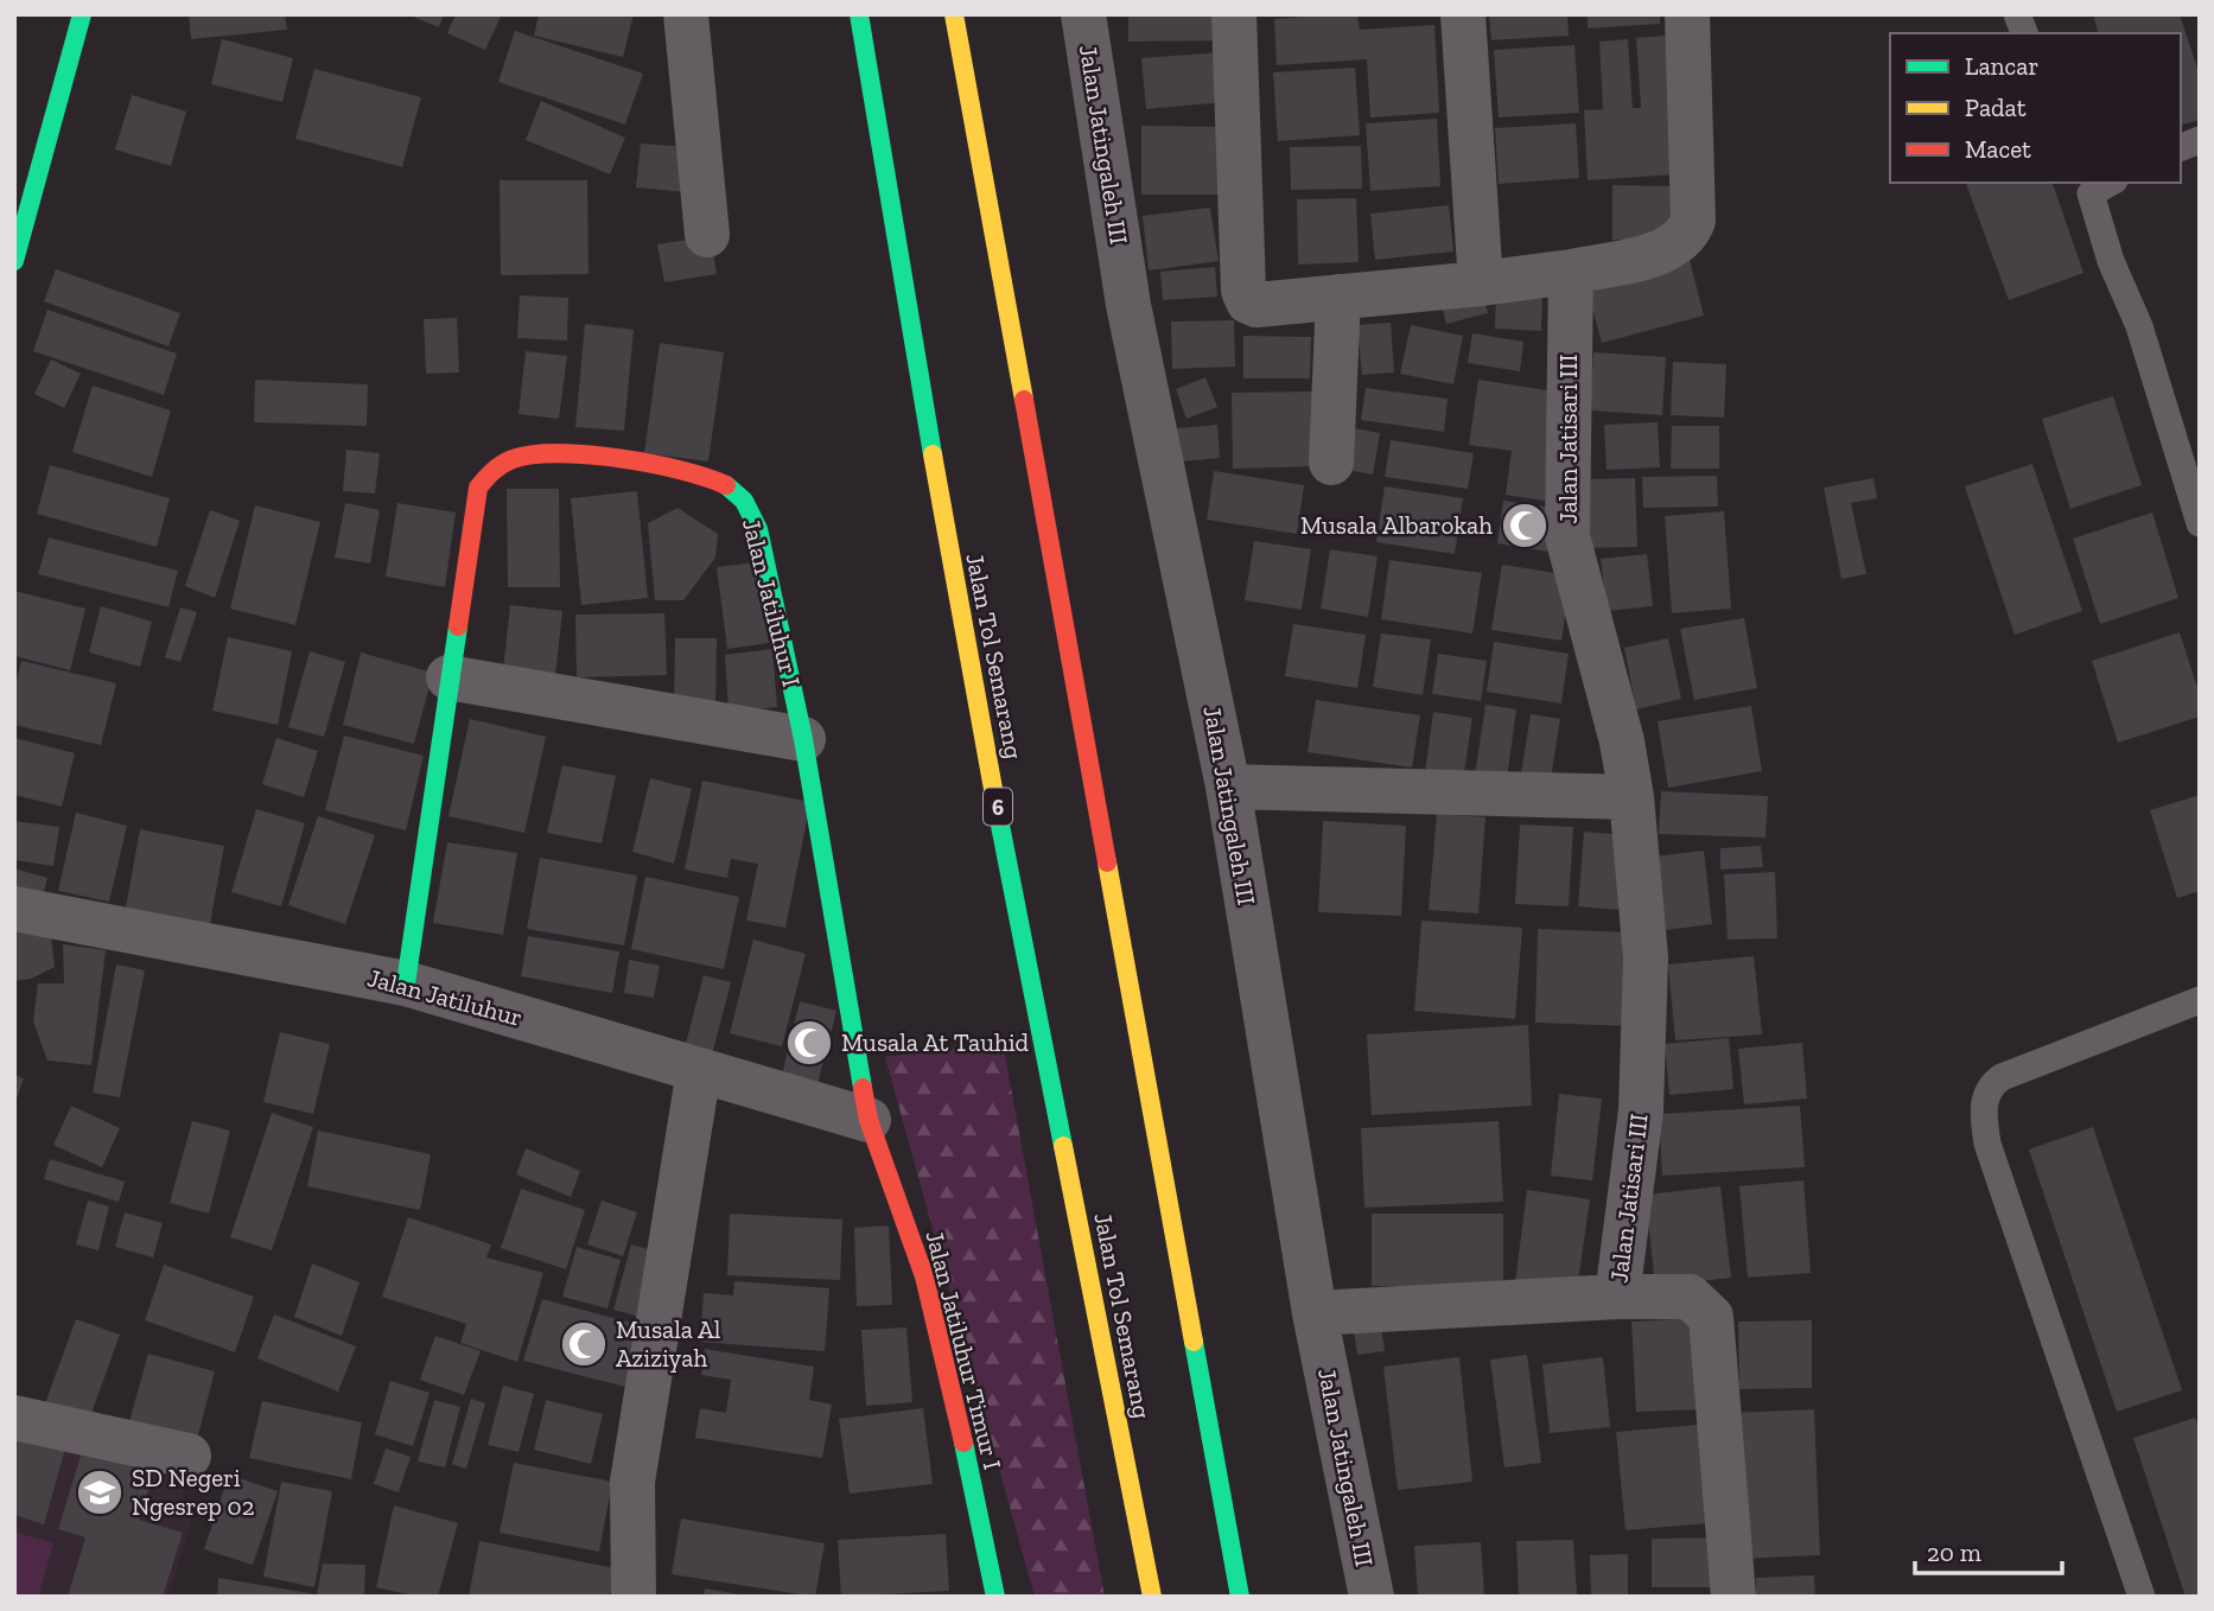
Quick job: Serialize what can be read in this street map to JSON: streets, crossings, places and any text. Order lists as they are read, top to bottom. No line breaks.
{"streets":{"main road":["Jalan Jatiluhur I","Jalan Tol Semarang","6","Jalan Jatiluhur Timur I"],"street":["Jalan Jatingaleh III","Jalan Jatisari III","Jalan Jatiluhur"]},"crossings":[["Jalan Jatingaleh III","Jalan Jatisari III"],["Jalan Jatiluhur I","Jalan Jatiluhur"],["Jalan Jatiluhur I","Jalan Jatiluhur Timur I"],["Jalan Jatiluhur","Jalan Jatiluhur Timur I"]],"places":{"mosque":["Musala Albarokah","Musala At Tauhid","Musala Al Aziziyah"],"school or university":["SD Negeri Ngesrep 02"]},"legend":["Lancar","Padat","Macet"],"scale_bar":"20 m"}
